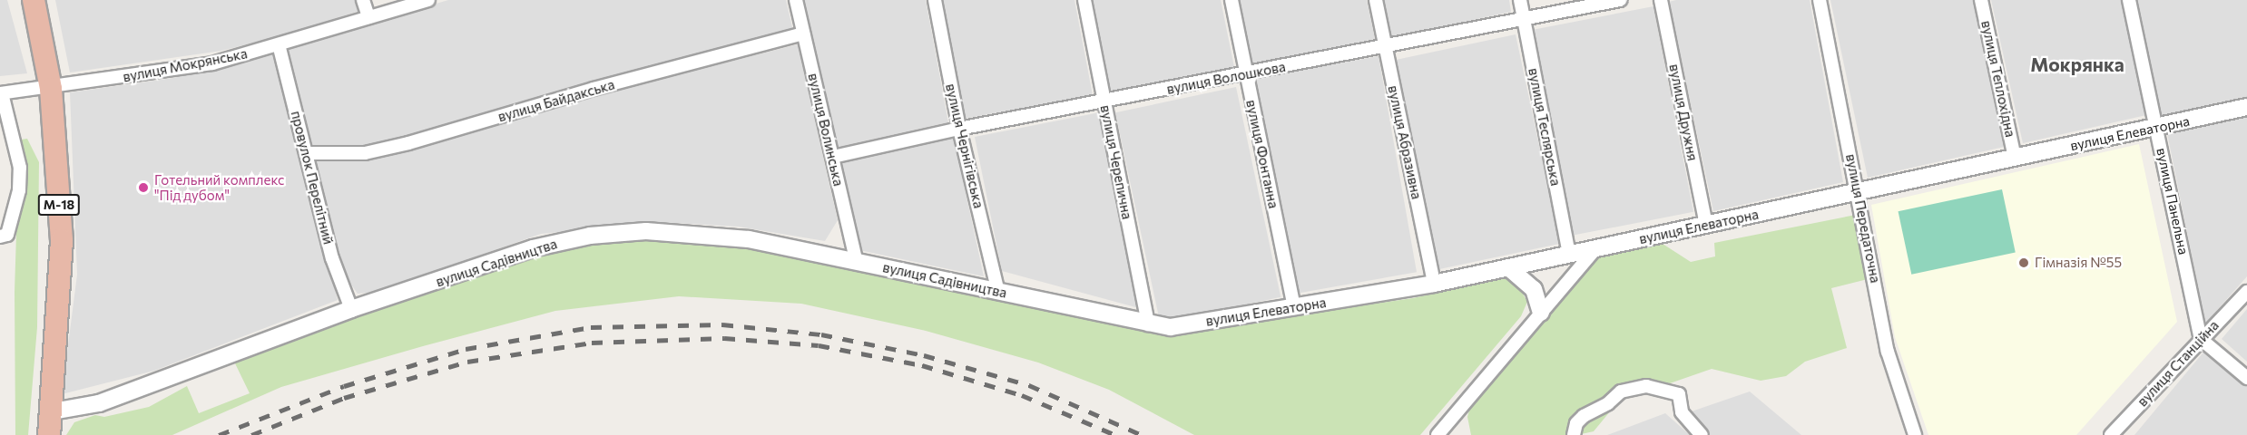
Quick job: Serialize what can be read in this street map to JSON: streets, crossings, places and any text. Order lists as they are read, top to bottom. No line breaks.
{"streets":{"highway":["М-18"],"street":["вулиця Мокрянська","вулиця Волошкова","вулиця Теплохідна","вулиця Байдакська","вулиця Дружня","вулиця Теслярська","вулиця Волинська","вулиця Елеваторна","вулиця Абразивна","вулиця Чернігівська","вулиця Фонтанна","вулиця Черепична","провулок Перелітний","вулиця Панельна","вулиця Передаточна","вулиця Садівництва","вулиця Станційна"]},"crossings":[["вулиця Мокрянська","провулок Перелітний"],["вулиця Мокрянська","М-18"],["вулиця Волошкова","вулиця Теслярська"],["вулиця Волошкова","вулиця Волинська"],["вулиця Волошкова","вулиця Абразивна"],["вулиця Волошкова","вулиця Чернігівська"],["вулиця Волошкова","вулиця Фонтанна"],["вулиця Волошкова","вулиця Черепична"],["вулиця Теплохідна","вулиця Елеваторна"],["вулиця Байдакська","вулиця Волинська"],["вулиця Байдакська","провулок Перелітний"],["вулиця Дружня","вулиця Елеваторна"],["вулиця Теслярська","вулиця Елеваторна"],["вулиця Волинська","вулиця Садівництва"],["вулиця Елеваторна","вулиця Абразивна"],["вулиця Елеваторна","вулиця Фонтанна"],["вулиця Елеваторна","вулиця Черепична"],["вулиця Елеваторна","вулиця Панельна"],["вулиця Елеваторна","вулиця Передаточна"],["вулиця Елеваторна","вулиця Садівництва"],["вулиця Чернігівська","вулиця Садівництва"],["вулиця Черепична","вулиця Садівництва"],["провулок Перелітний","вулиця Садівництва"],["вулиця Панельна","вулиця Станційна"],["М-18","вулиця Садівництва"]],"districts":["Мокрянка"],"places":["Готельний комплекс \"Під дубом\"","Гімназія №55"]}
